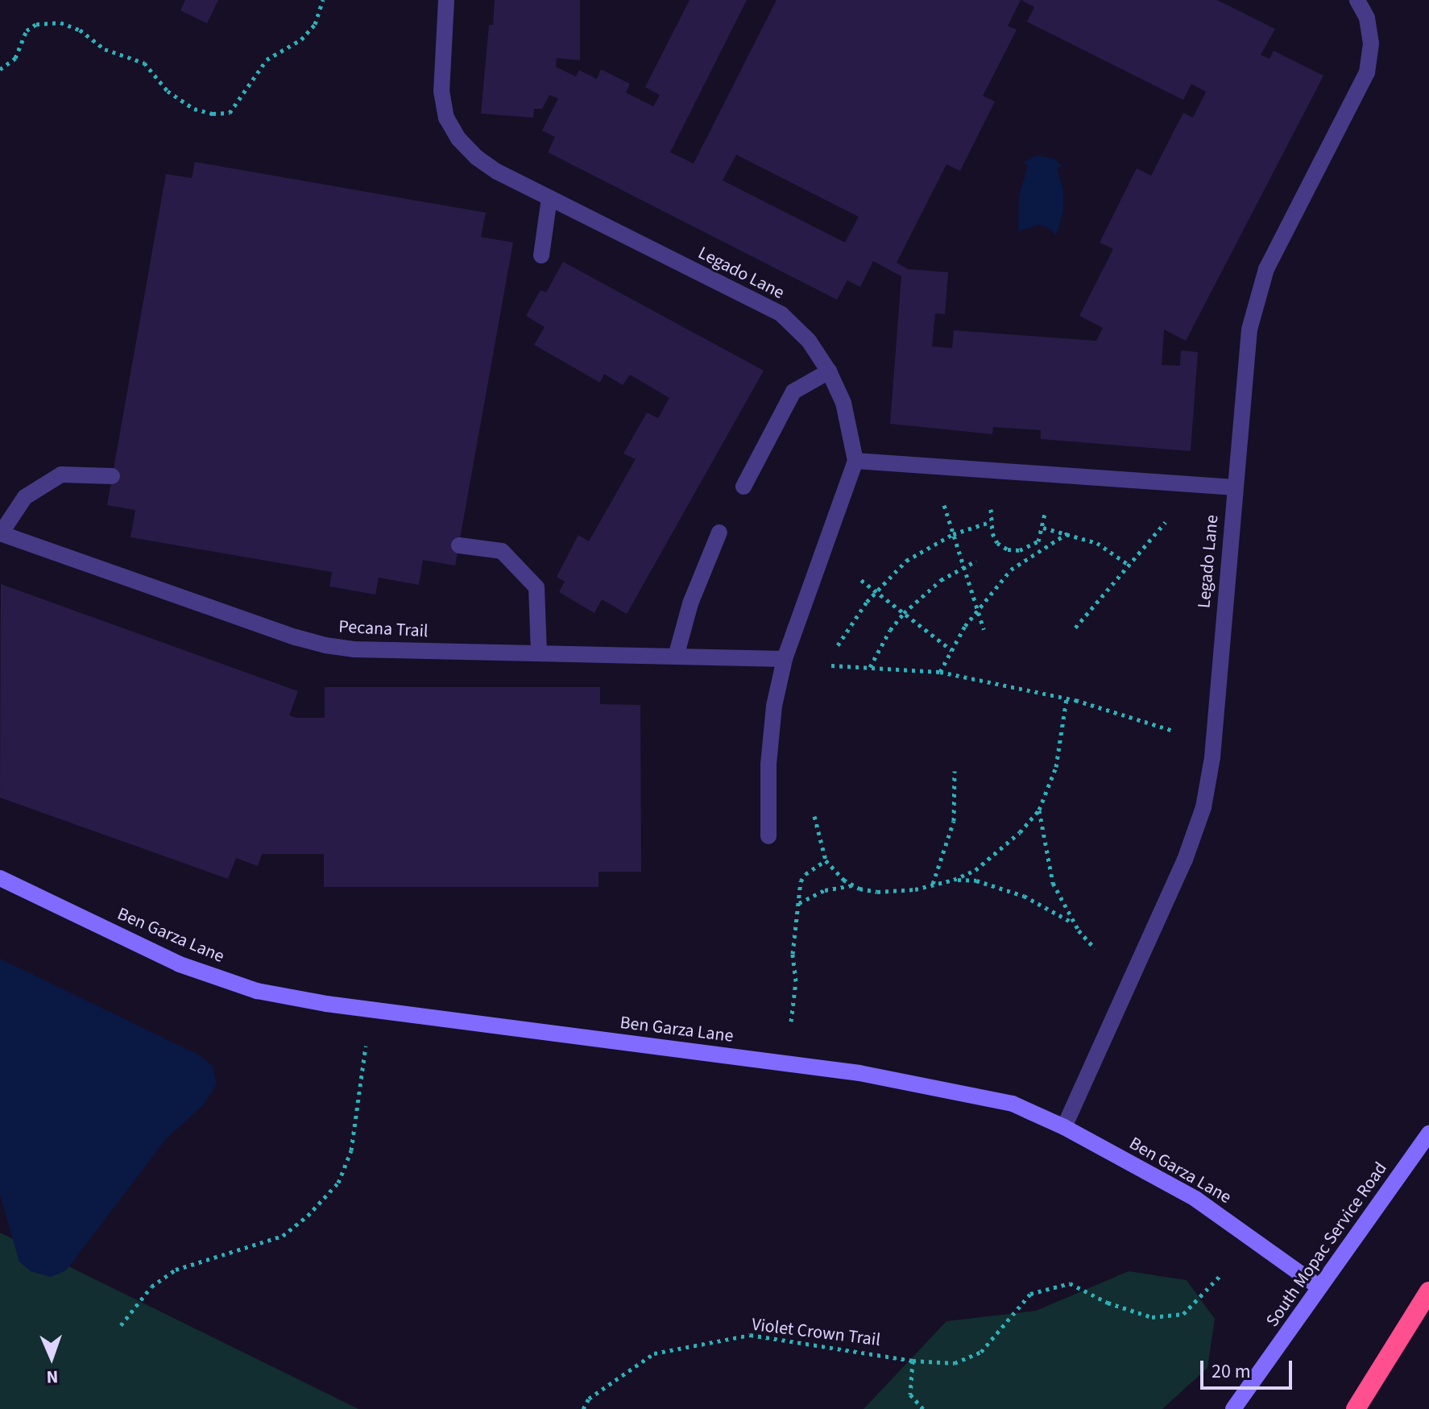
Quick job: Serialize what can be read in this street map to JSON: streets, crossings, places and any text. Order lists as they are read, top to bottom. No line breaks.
{"streets":{"street":["Legado Lane","Pecana Trail","Ben Garza Lane","South Mopac Service Road"],"path":["Violet Crown Trail"]},"crossings":[["Legado Lane","Ben Garza Lane"],["Ben Garza Lane","South Mopac Service Road"]],"scale_bar":"20 m","north":"bottom"}
